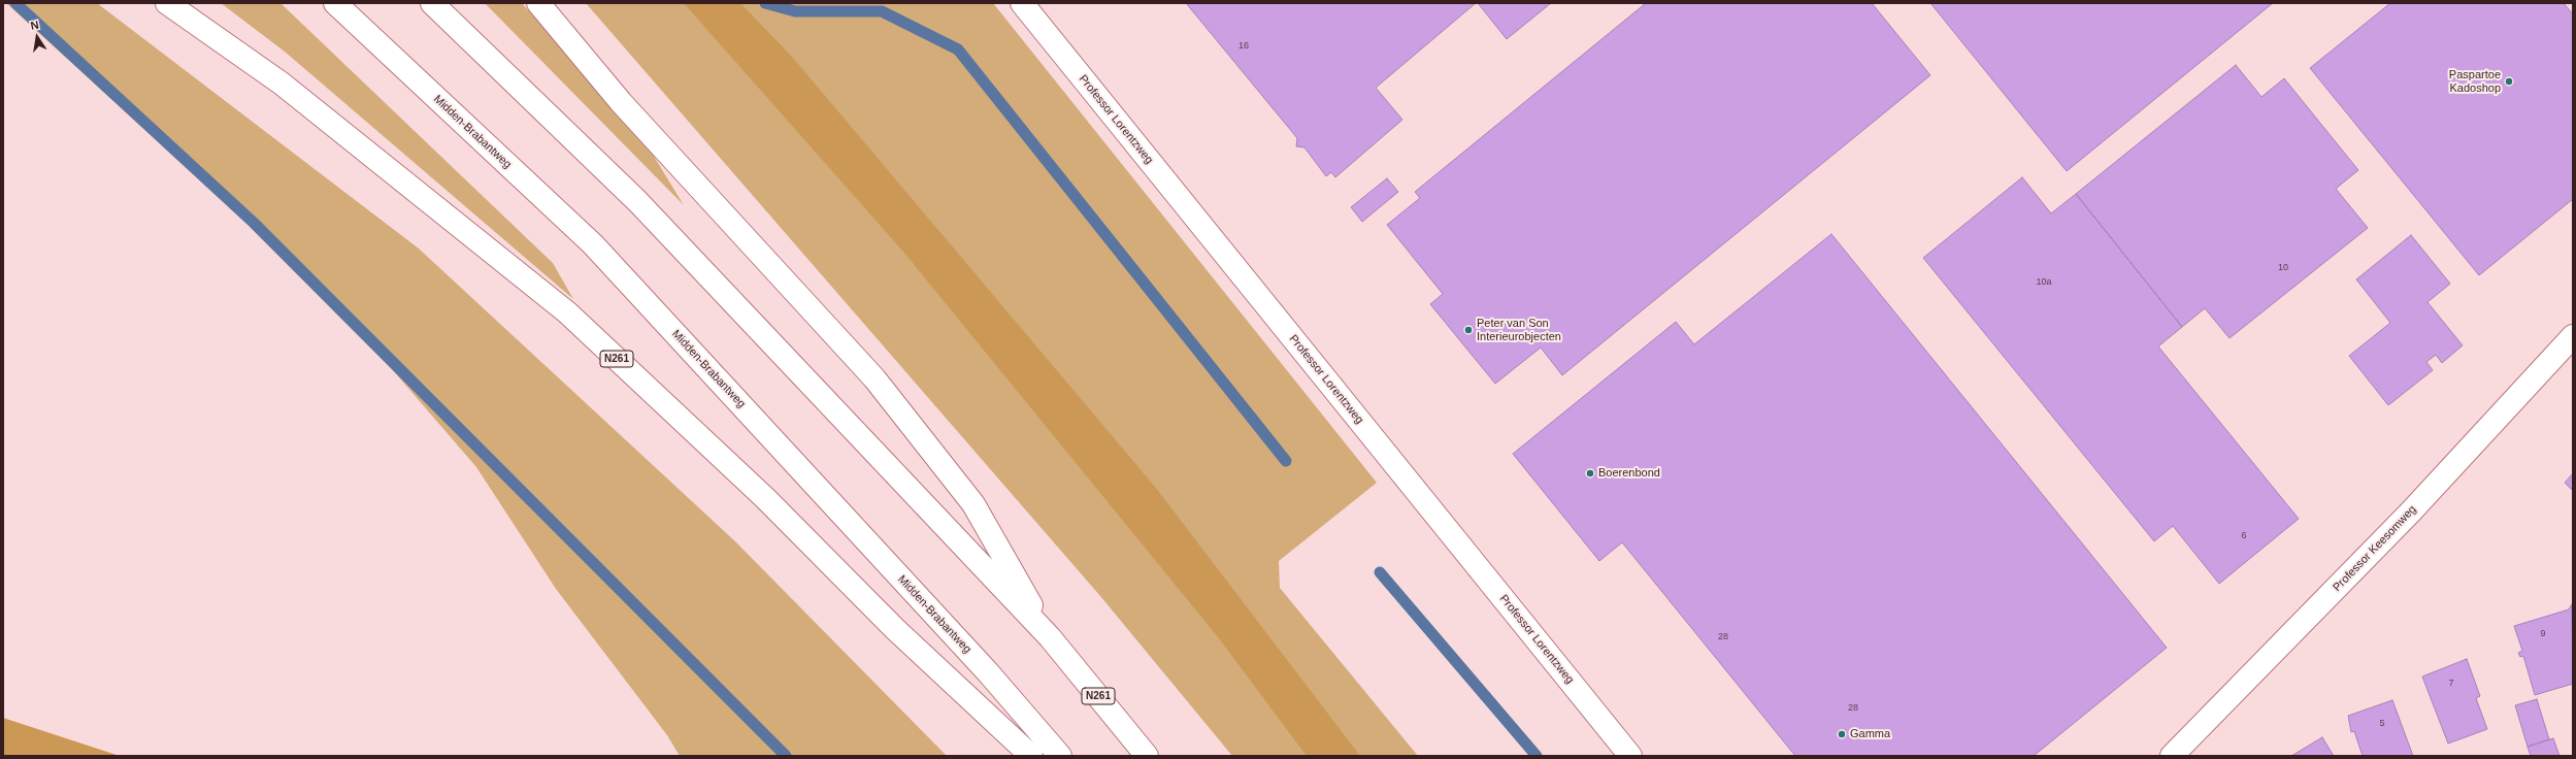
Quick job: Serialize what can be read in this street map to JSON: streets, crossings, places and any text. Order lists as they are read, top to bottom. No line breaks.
{"streets":{"main road":["Professor Lorentzweg","Midden-Brabantweg","N261","Professor Keesomweg"]},"places":["Paspartoe Kadoshop","Peter van Son Interieurobjecten","Boerenbond","Gamma"],"house_numbers":["16","10","10a","6","9","28","7","28","5"],"north":"top"}
